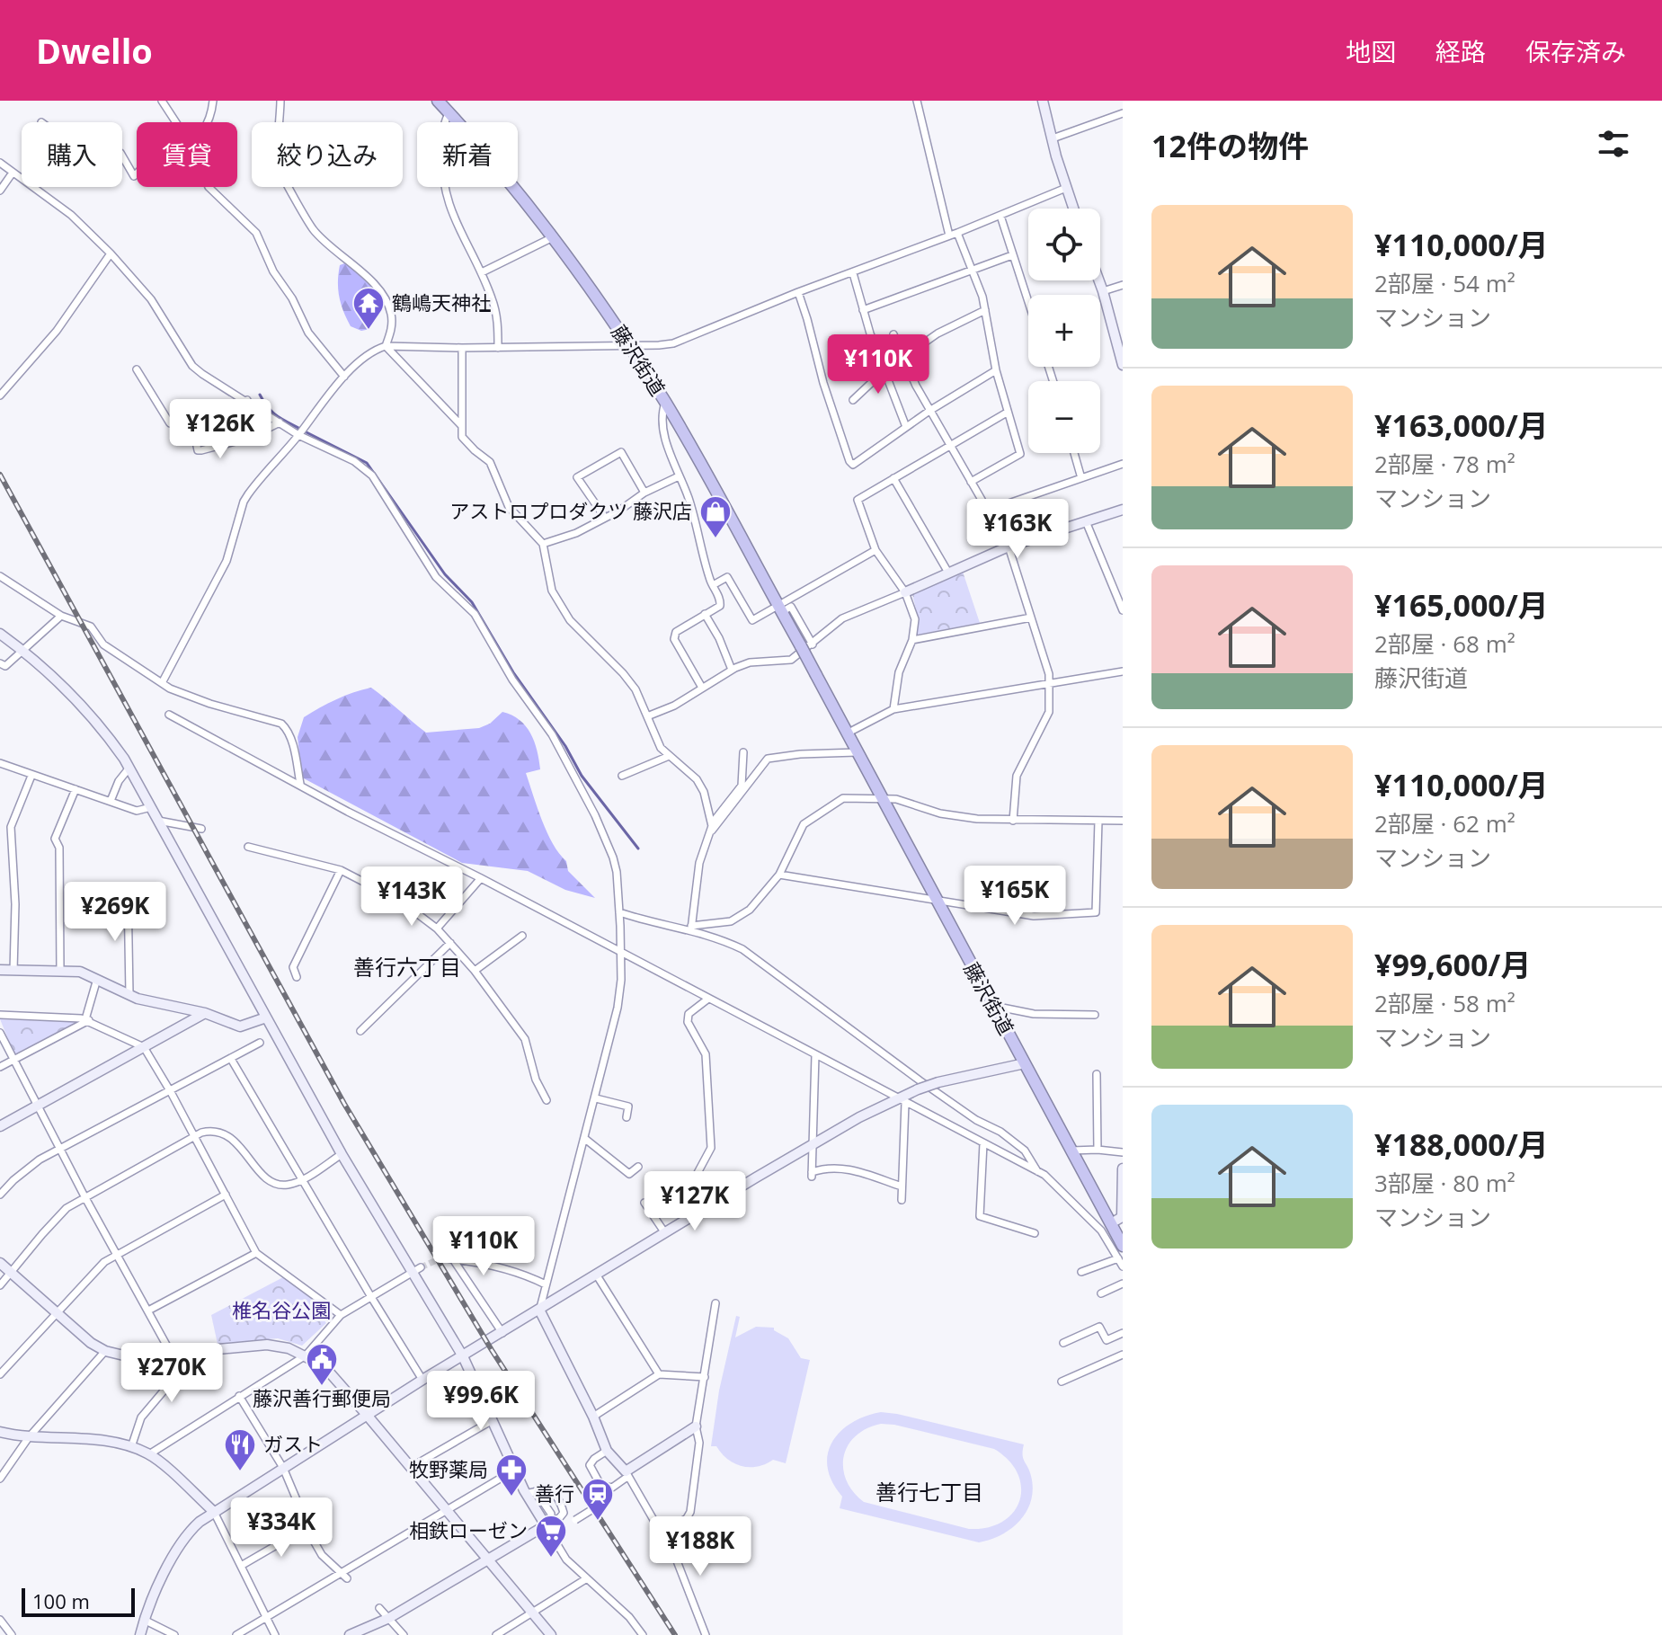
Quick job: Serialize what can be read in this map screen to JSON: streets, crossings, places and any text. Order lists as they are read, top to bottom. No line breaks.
{"streets":{"highway":["藤沢街道"]},"districts":["善行六丁目","善行七丁目"],"parks":["椎名谷公園"],"places":{"temple":["鶴嶋天神社"],"shop":["アストロプロダクツ 藤沢店"],"public building":["藤沢善行郵便局"],"restaurant":["ガスト"],"pharmacy":["牧野薬局"],"station":["善行"],"supermarket":["相鉄ローゼン"]},"scale_bar":"100 m","page":{"header":"Dwello","nav":["地図","経路","保存済み"],"heading":"12件の物件","chip":["購入","賃貸","絞り込み","新着"],"list":[{"name":"¥110,000/月","note":"2部屋 · 54 m² · マンション"},{"name":"¥163,000/月","note":"2部屋 · 78 m² · マンション"},{"name":"¥165,000/月","note":"2部屋 · 68 m² · 藤沢街道"},{"name":"¥110,000/月","note":"2部屋 · 62 m² · マンション"},{"name":"¥99,600/月","note":"2部屋 · 58 m² · マンション"},{"name":"¥188,000/月","note":"3部屋 · 80 m² · マンション"}],"map_buttons":["+","−"],"price":["¥110K","¥126K","¥163K","¥165K","¥143K","¥269K","¥127K","¥110K","¥270K","¥99.6K","¥334K","¥188K"],"scale":"100 m"}}
